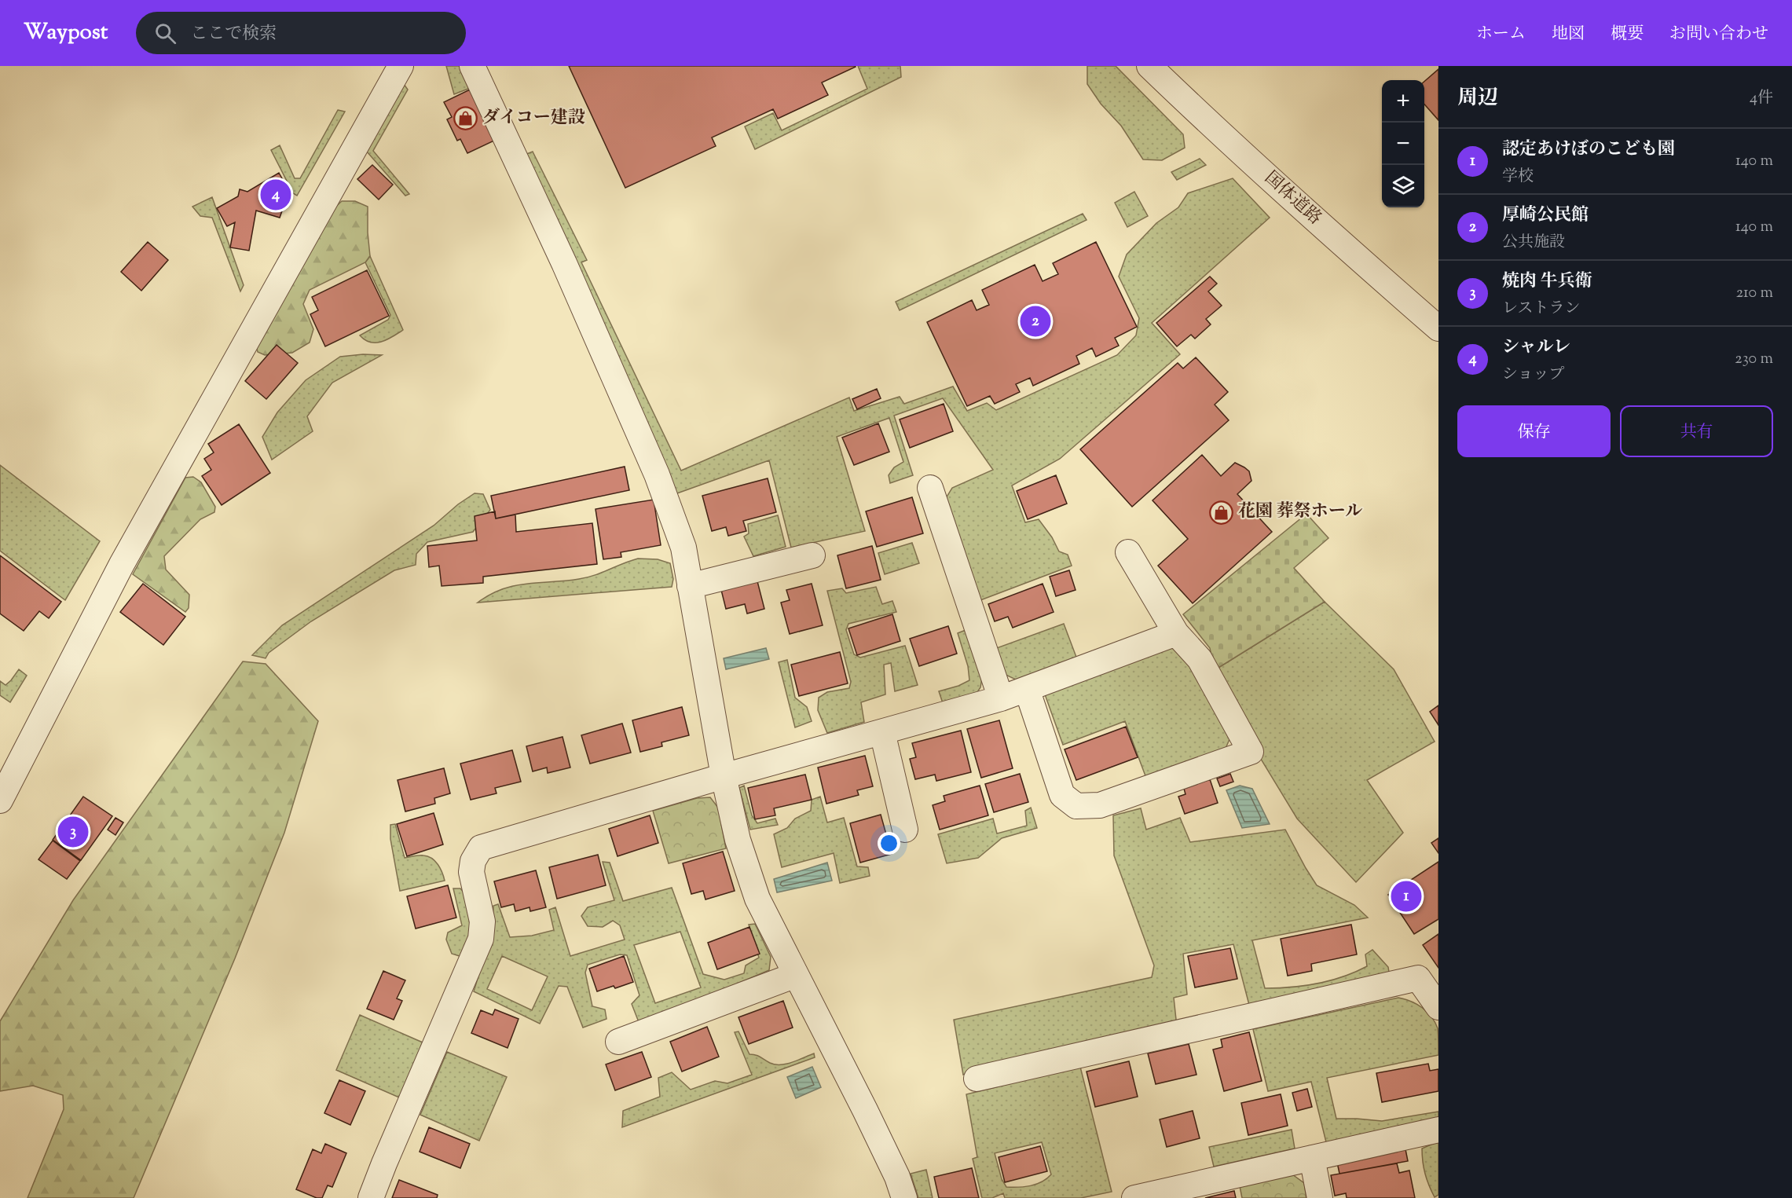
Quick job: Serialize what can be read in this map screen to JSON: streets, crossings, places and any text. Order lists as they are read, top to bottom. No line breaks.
{"streets":{"street":["国体道路"]},"places":{"shop":["ダイコー建設","花園 葬祭ホール"]},"page":{"header":"Waypost","search":"ここで検索","nav":["ホーム","地図","概要","お問い合わせ"],"heading":["周辺","4件"],"map_buttons":["+","−"],"list":[{"mark":"1","name":"認定あけぼのこども園","note":"学校","value":"140 m"},{"mark":"2","name":"厚崎公民館","note":"公共施設","value":"140 m"},{"mark":"3","name":"焼肉 牛兵衛","note":"レストラン","value":"210 m"},{"mark":"4","name":"シャルレ","note":"ショップ","value":"230 m"}],"pins":["4","2","3","1"],"buttons":["保存","共有"]}}
